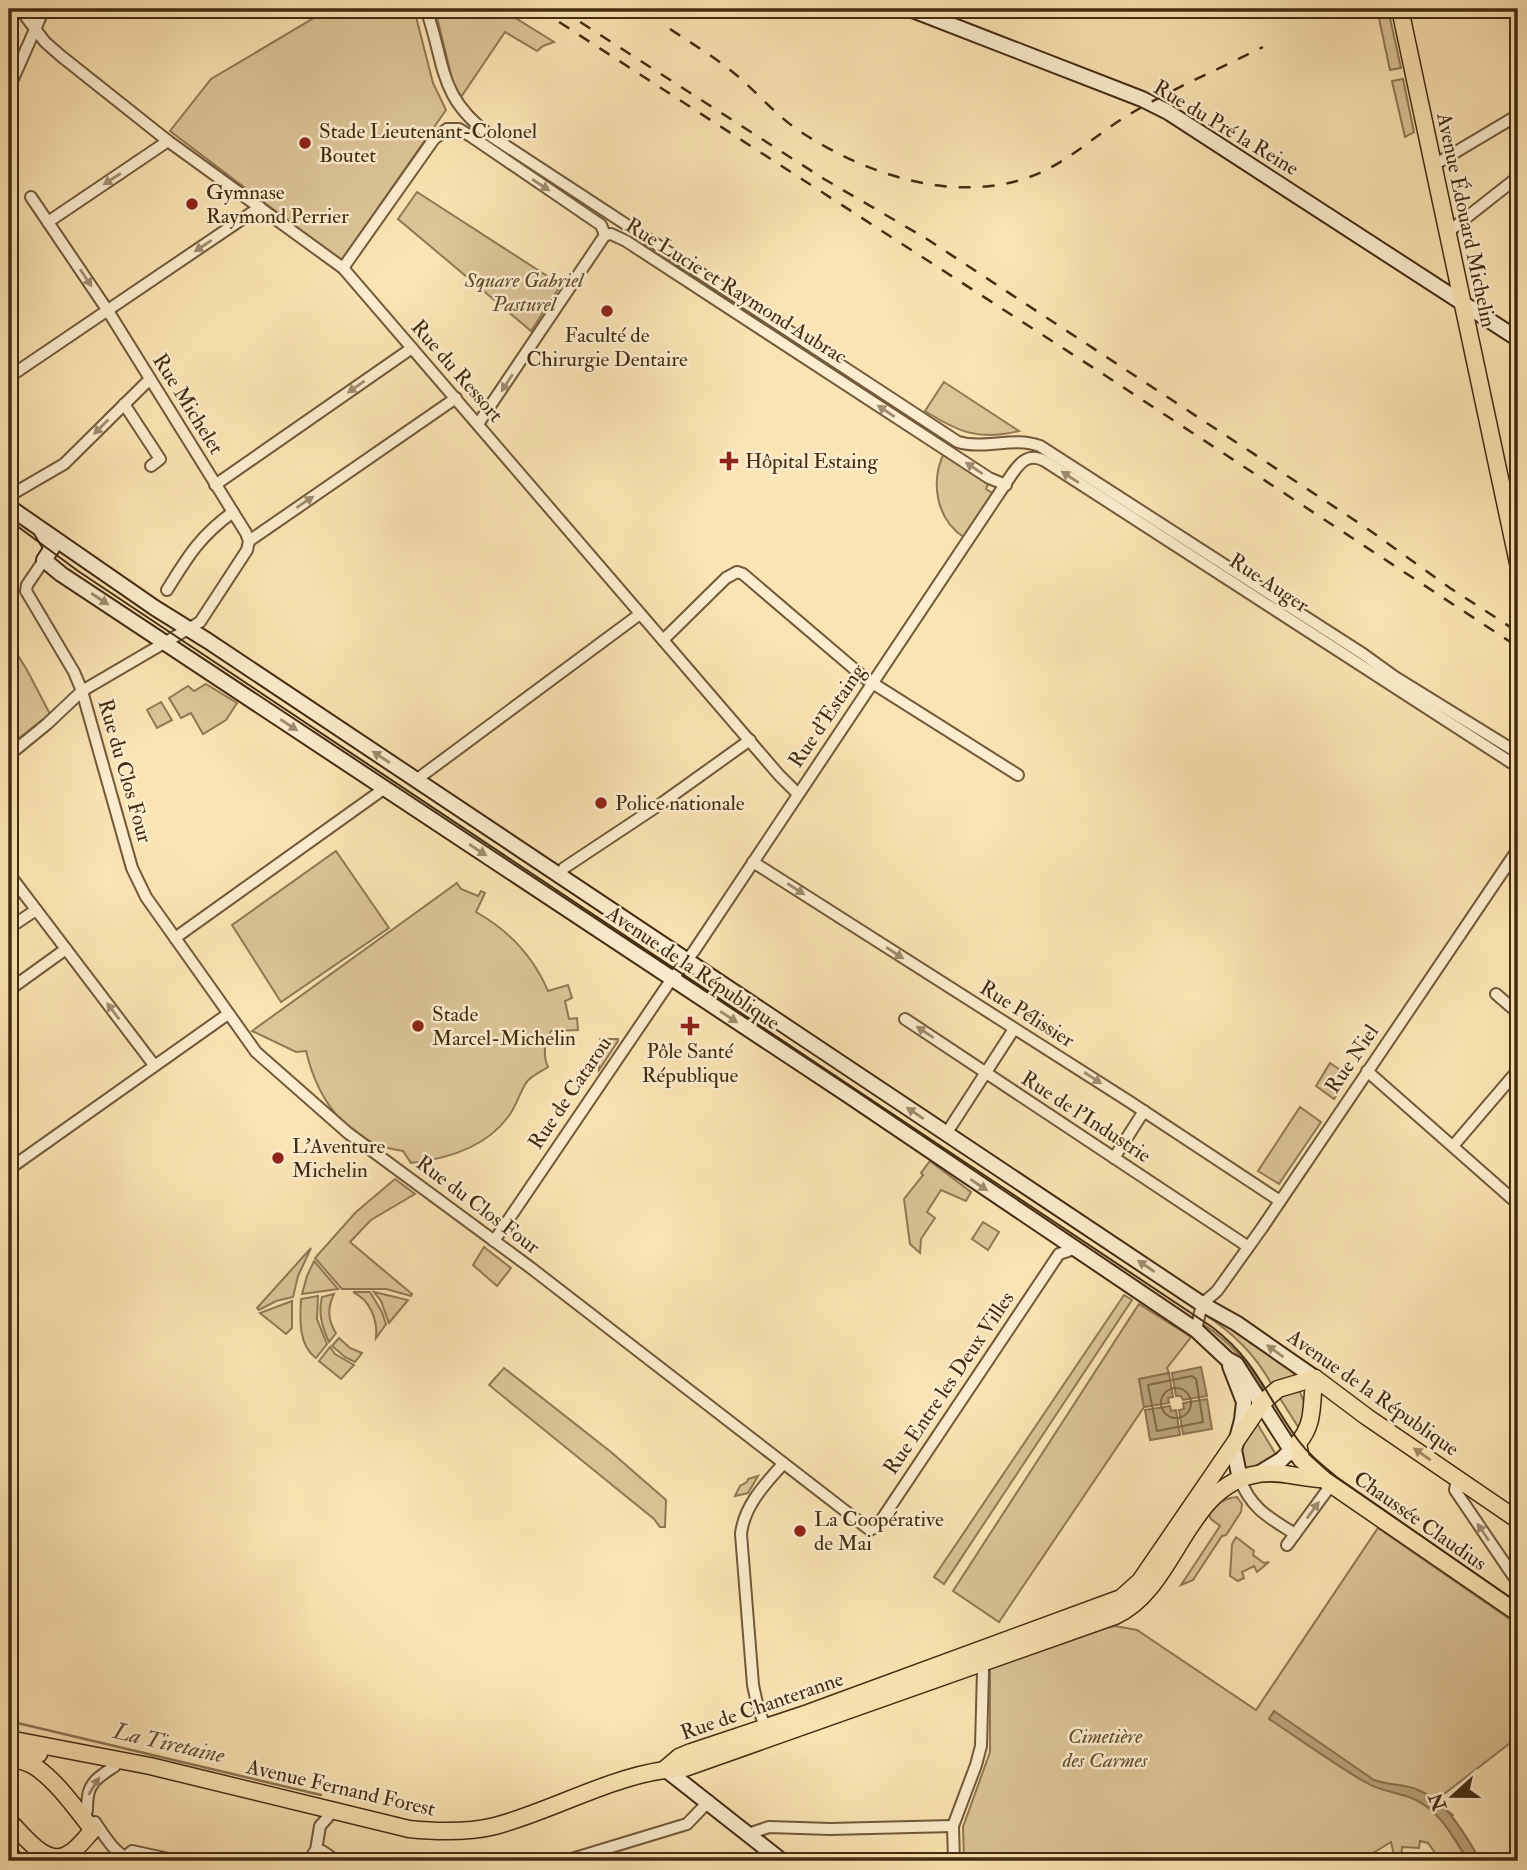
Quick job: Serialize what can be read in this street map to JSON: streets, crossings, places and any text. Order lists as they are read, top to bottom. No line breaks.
{"streets":{"main road":["Rue du Pré la Reine","Avenue Édouard Michelin","Avenue de la République","Chaussée Claudius","Rue de Chanteranne","Avenue Fernand Forest"],"street":["Rue Lucie et Raymond Aubrac","Rue du Ressort","Rue Michelet","Rue Auger","Rue d'Estaing","Rue du Clos Four","Rue Pélissier","Rue Niel","Rue de Catarou","Rue de l'Industrie","Rue Entre les Deux Villes"]},"crossings":[["Rue du Pré la Reine","Avenue Édouard Michelin"],["Rue Lucie et Raymond Aubrac","Rue du Ressort"],["Rue Lucie et Raymond Aubrac","Rue Auger"],["Rue Lucie et Raymond Aubrac","Rue d'Estaing"],["Rue du Ressort","Rue d'Estaing"],["Rue Auger","Rue d'Estaing"],["Rue d'Estaing","Avenue de la République"],["Rue d'Estaing","Rue Pélissier"],["Rue d'Estaing","Rue de Catarou"],["Rue du Clos Four","Avenue de la République"],["Rue du Clos Four","Rue de Catarou"],["Rue du Clos Four","Rue Entre les Deux Villes"],["Avenue de la République","Rue Niel"],["Avenue de la République","Rue de Catarou"],["Avenue de la République","Chaussée Claudius"],["Avenue de la République","Rue de Chanteranne"],["Rue Pélissier","Rue Niel"],["Rue Niel","Rue de l'Industrie"],["Chaussée Claudius","Rue de Chanteranne"],["Rue de Chanteranne","Avenue Fernand Forest"]],"one_way":["Rue Pélissier"],"water":["La Tiretaine"],"parks":["Square Gabriel Pasturel","Cimetière des Carmes"],"places":{"other":["Stade Lieutenant-Colonel Boutet","Gymnase Raymond Perrier","Faculté de Chirurgie Dentaire","Police nationale","Stade Marcel-Michelin","L'Aventure Michelin","La Coopérative de Mai"],"health":["Hôpital Estaing","Pôle Santé République"]},"north":"left"}
